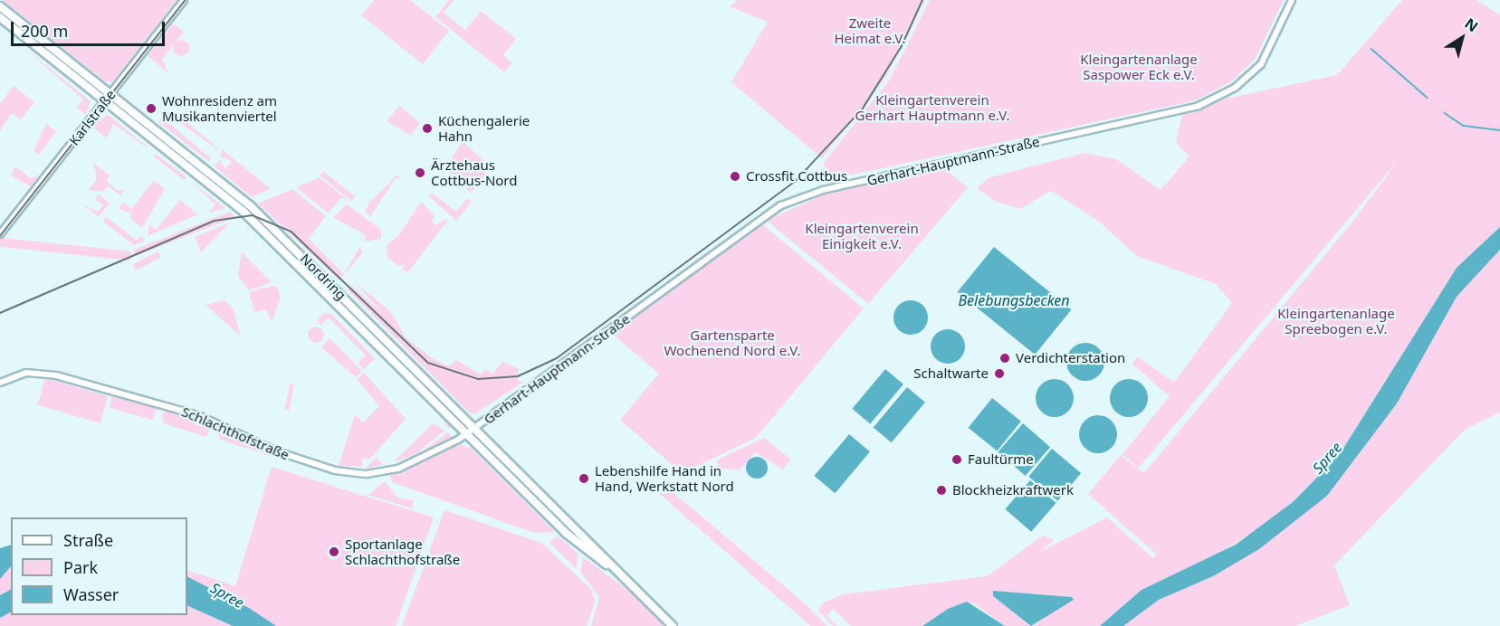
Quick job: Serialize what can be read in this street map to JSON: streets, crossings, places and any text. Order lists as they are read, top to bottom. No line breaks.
{"streets":{"main road":["Nordring"],"street":["Karlstraße","Gerhart-Hauptmann-Straße","Schlachthofstraße"]},"crossings":[["Karlstraße","Nordring"],["Gerhart-Hauptmann-Straße","Nordring"],["Gerhart-Hauptmann-Straße","Schlachthofstraße"]],"water":["Belebungsbecken","Spree"],"parks":["Zweite Heimat e.V.","Kleingartenanlage Saspower Eck e.V.","Kleingartenverein Gerhart Hauptmann e.V.","Kleingartenverein Einigkeit e.V.","Kleingartenanlage Spreebogen e.V.","Gartensparte Wochenend Nord e.V."],"places":["Wohnresidenz am Musikantenviertel","Küchengalerie Hahn","Ärztehaus Cottbus-Nord","Crossfit Cottbus","Verdichterstation","Schaltwarte","Faultürme","Lebenshilfe Hand in Hand, Werkstatt Nord","Blockheizkraftwerk","Sportanlage Schlachthofstraße"],"legend":["Straße","Park","Wasser"],"scale_bar":"200 m","north":"top right"}
